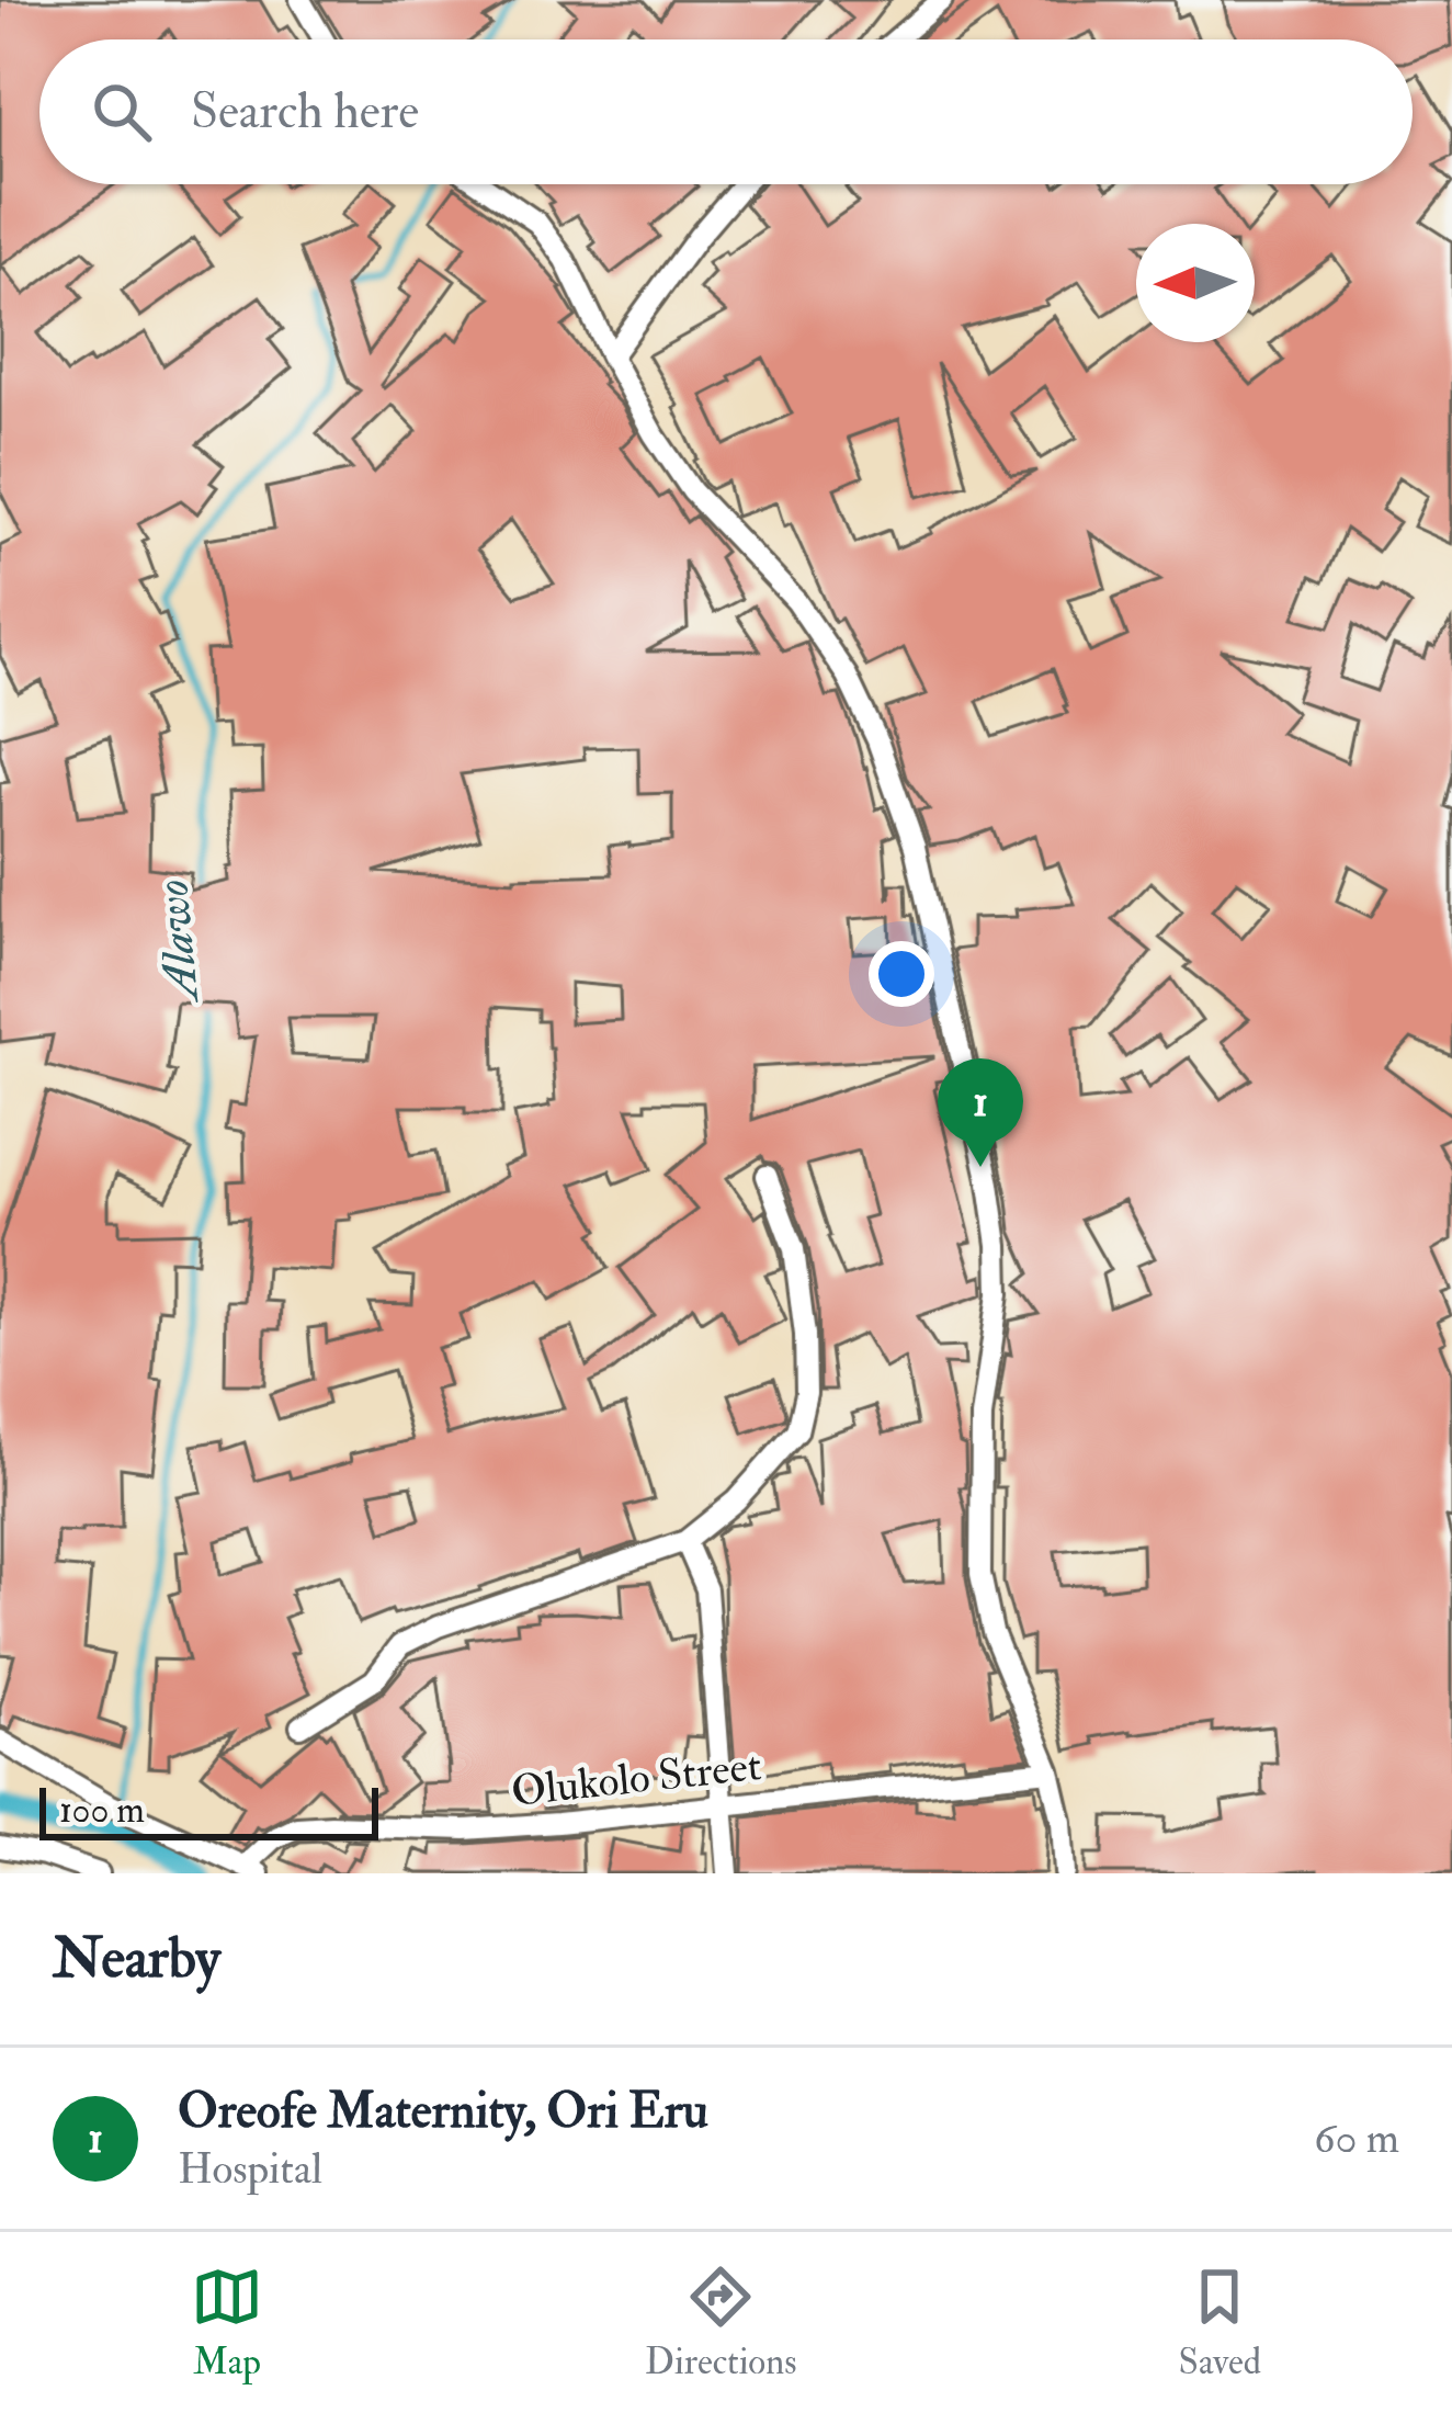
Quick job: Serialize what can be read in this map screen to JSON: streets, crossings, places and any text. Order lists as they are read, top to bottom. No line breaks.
{"streets":{"street":["Olukolo Street"]},"water":["Alawo"],"scale_bar":"100 m","north":"left","page":{"search":"Search here","pins":"1","scale":"100 m","heading":"Nearby","list":[{"mark":"1","name":"Oreofe Maternity, Ori Eru","note":"Hospital","value":"60 m"}],"nav":["Map","Directions","Saved"]}}
